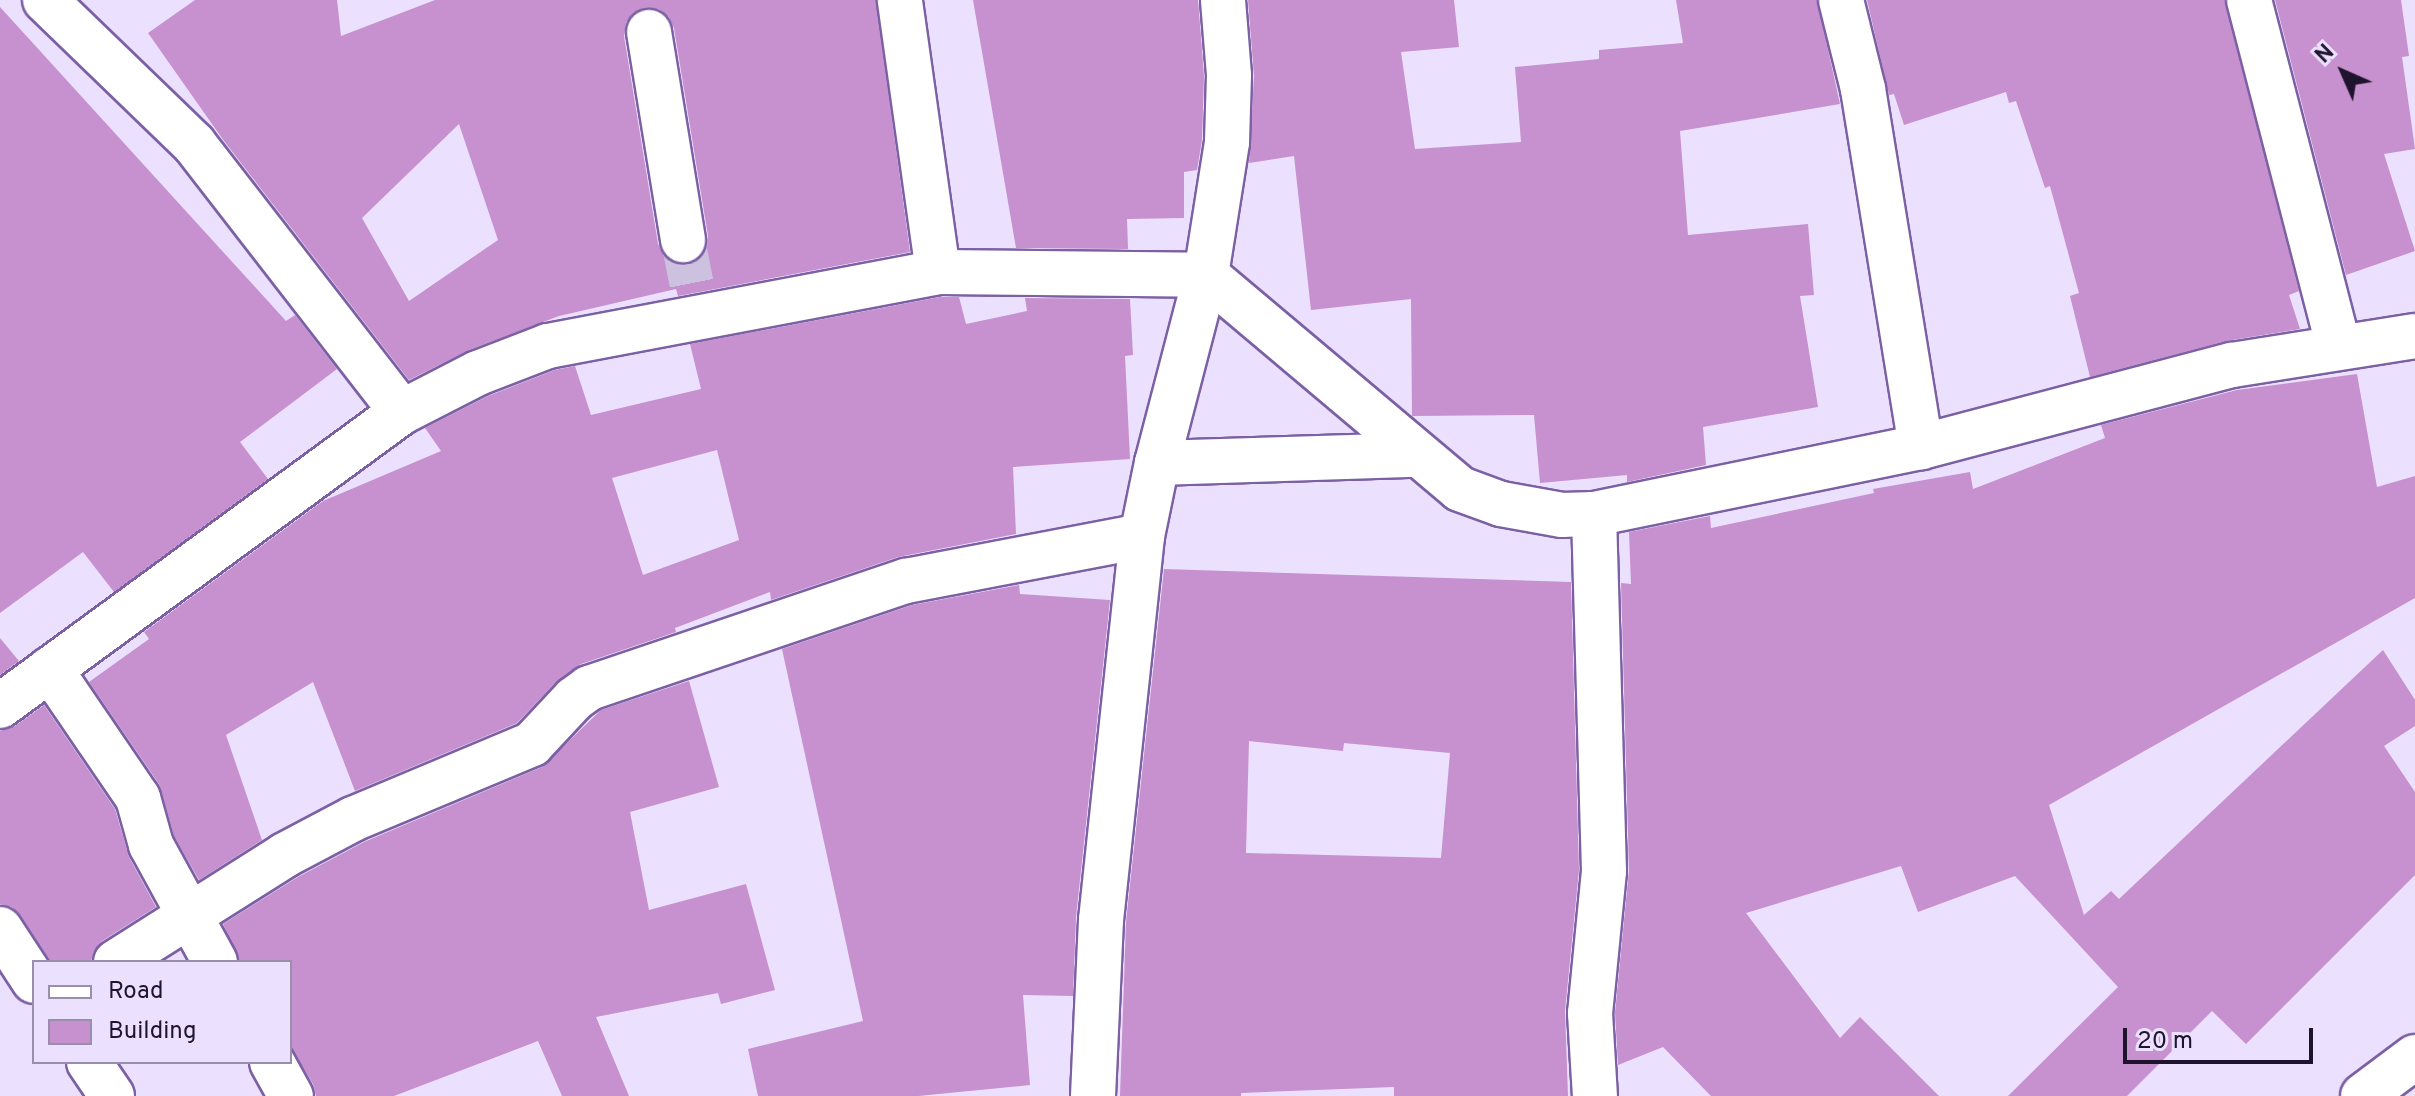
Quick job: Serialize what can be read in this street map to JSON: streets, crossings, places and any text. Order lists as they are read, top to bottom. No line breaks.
{"legend":["Road","Building"],"scale_bar":"20 m","north":"top left"}
